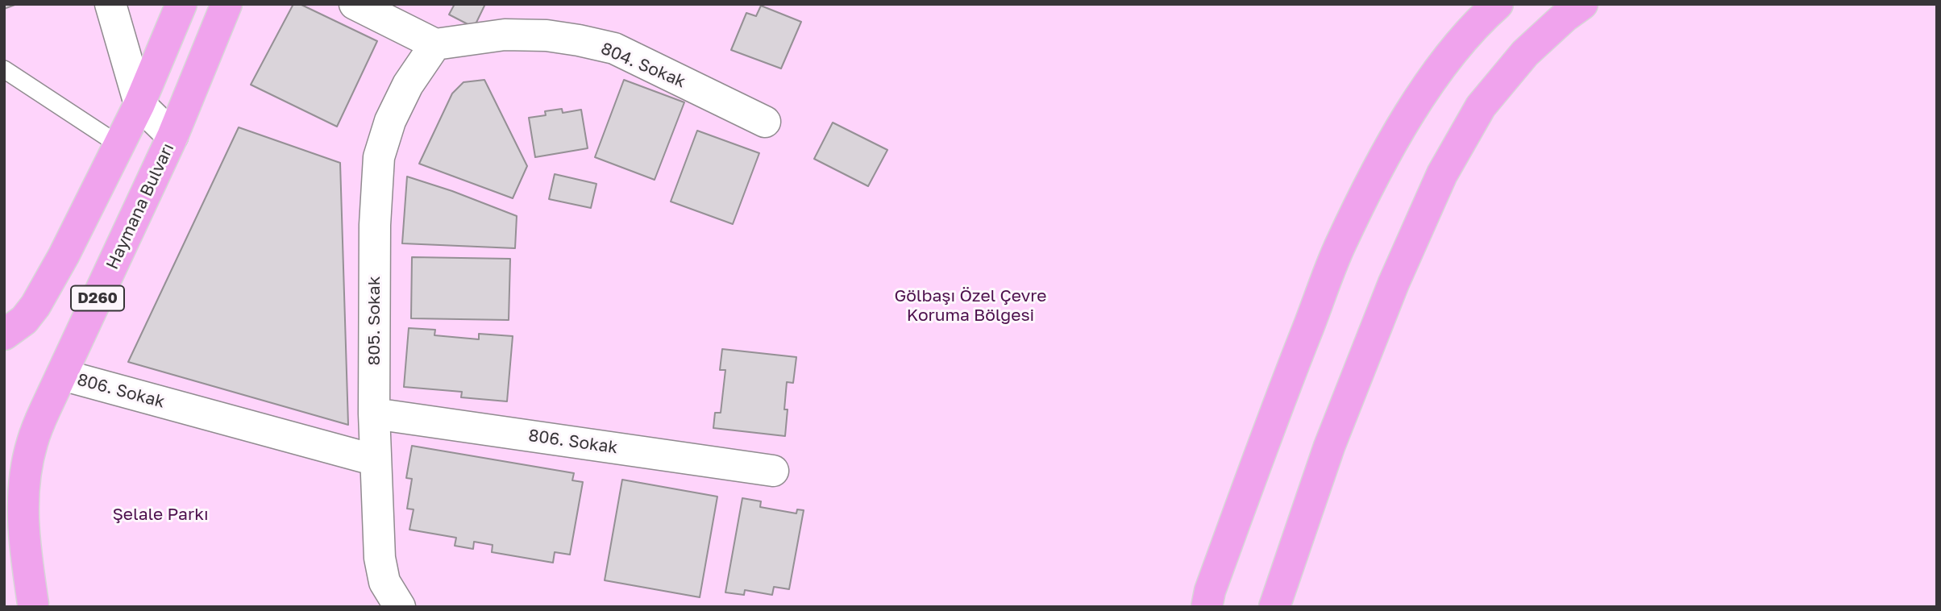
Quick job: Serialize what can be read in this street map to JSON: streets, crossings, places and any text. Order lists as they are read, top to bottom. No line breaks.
{"streets":{"highway":["Haymana Bulvarı","D260"],"street":["804. Sokak","805. Sokak","806. Sokak"]},"crossings":[["804. Sokak","805. Sokak"],["Haymana Bulvarı","806. Sokak"],["805. Sokak","806. Sokak"]],"parks":["Gölbaşı Özel Çevre Koruma Bölgesi","Şelale Parkı"]}
